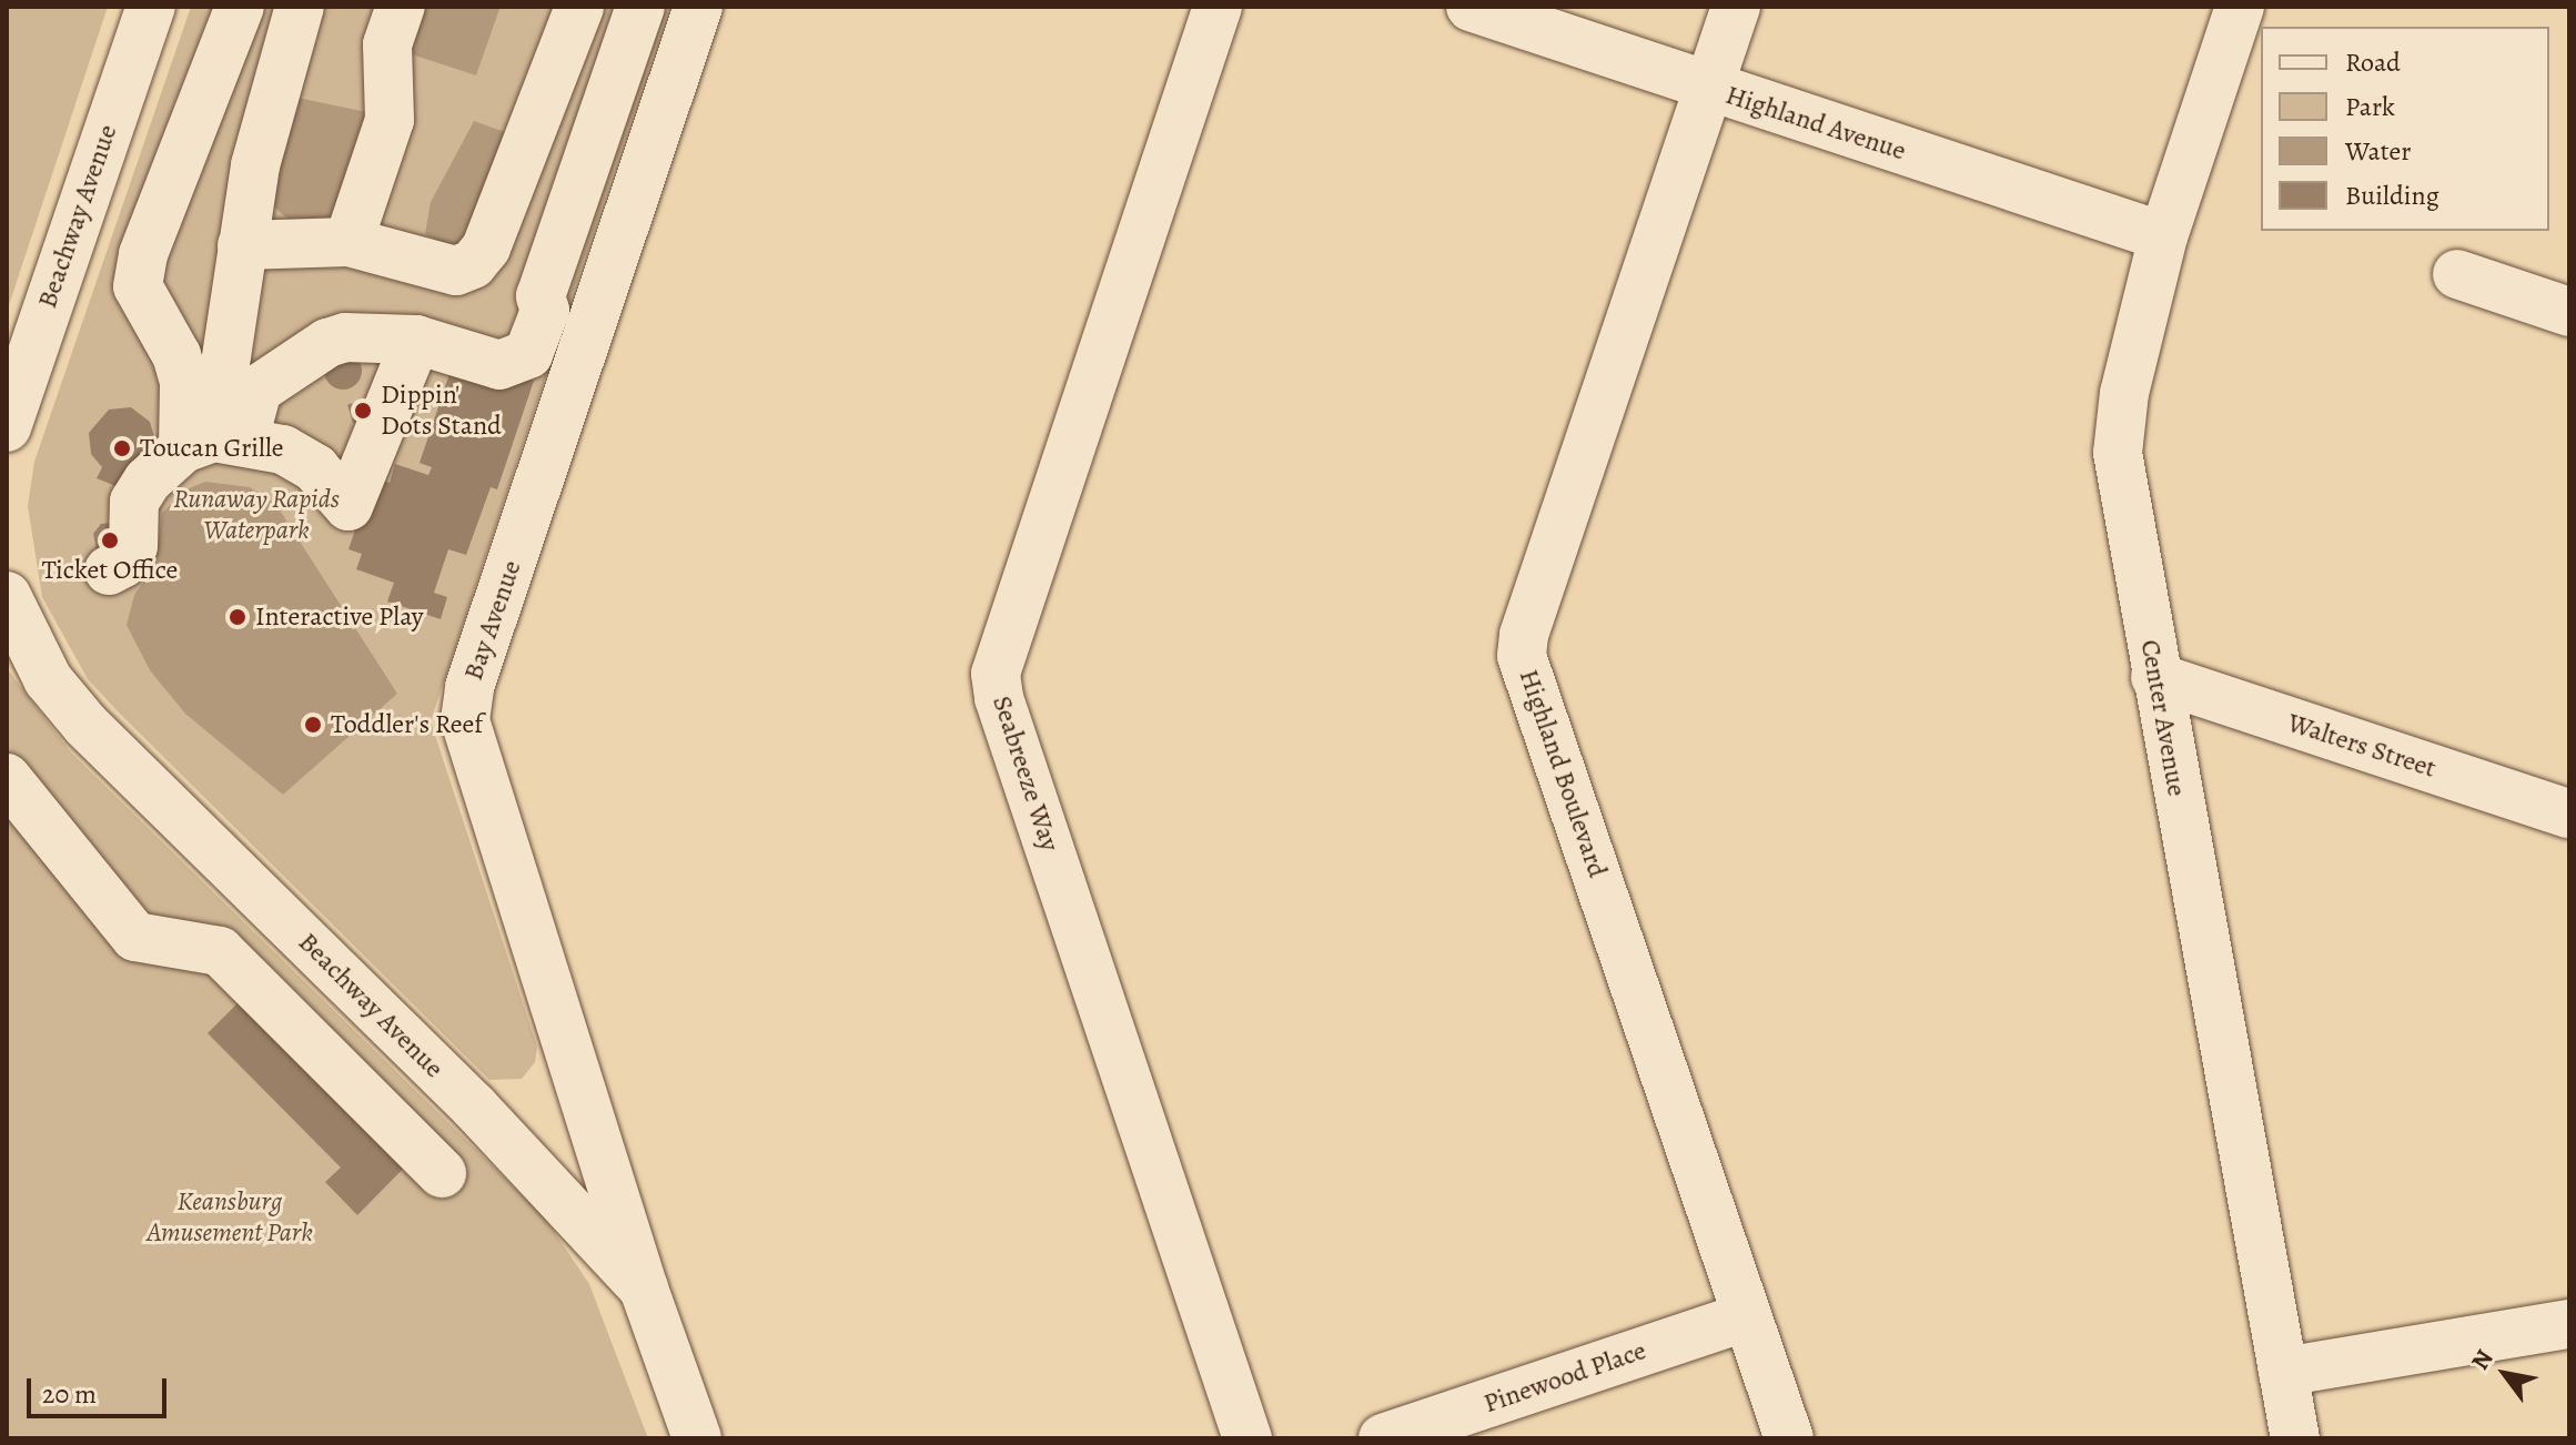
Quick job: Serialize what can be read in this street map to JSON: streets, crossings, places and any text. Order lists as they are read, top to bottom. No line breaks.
{"streets":{"street":["Highland Avenue","Beachway Avenue","Bay Avenue","Center Avenue","Walters Street","Seabreeze Way","Highland Boulevard","Pinewood Place"]},"crossings":[["Highland Avenue","Center Avenue"],["Highland Avenue","Highland Boulevard"],["Beachway Avenue","Bay Avenue"],["Center Avenue","Walters Street"],["Highland Boulevard","Pinewood Place"]],"parks":["Runaway Rapids Waterpark","Keansburg Amusement Park"],"places":["Dippin' Dots Stand","Toucan Grille","Ticket Office","Interactive Play","Toddler's Reef"],"legend":["Road","Park","Water","Building"],"scale_bar":"20 m","north":"top left"}
